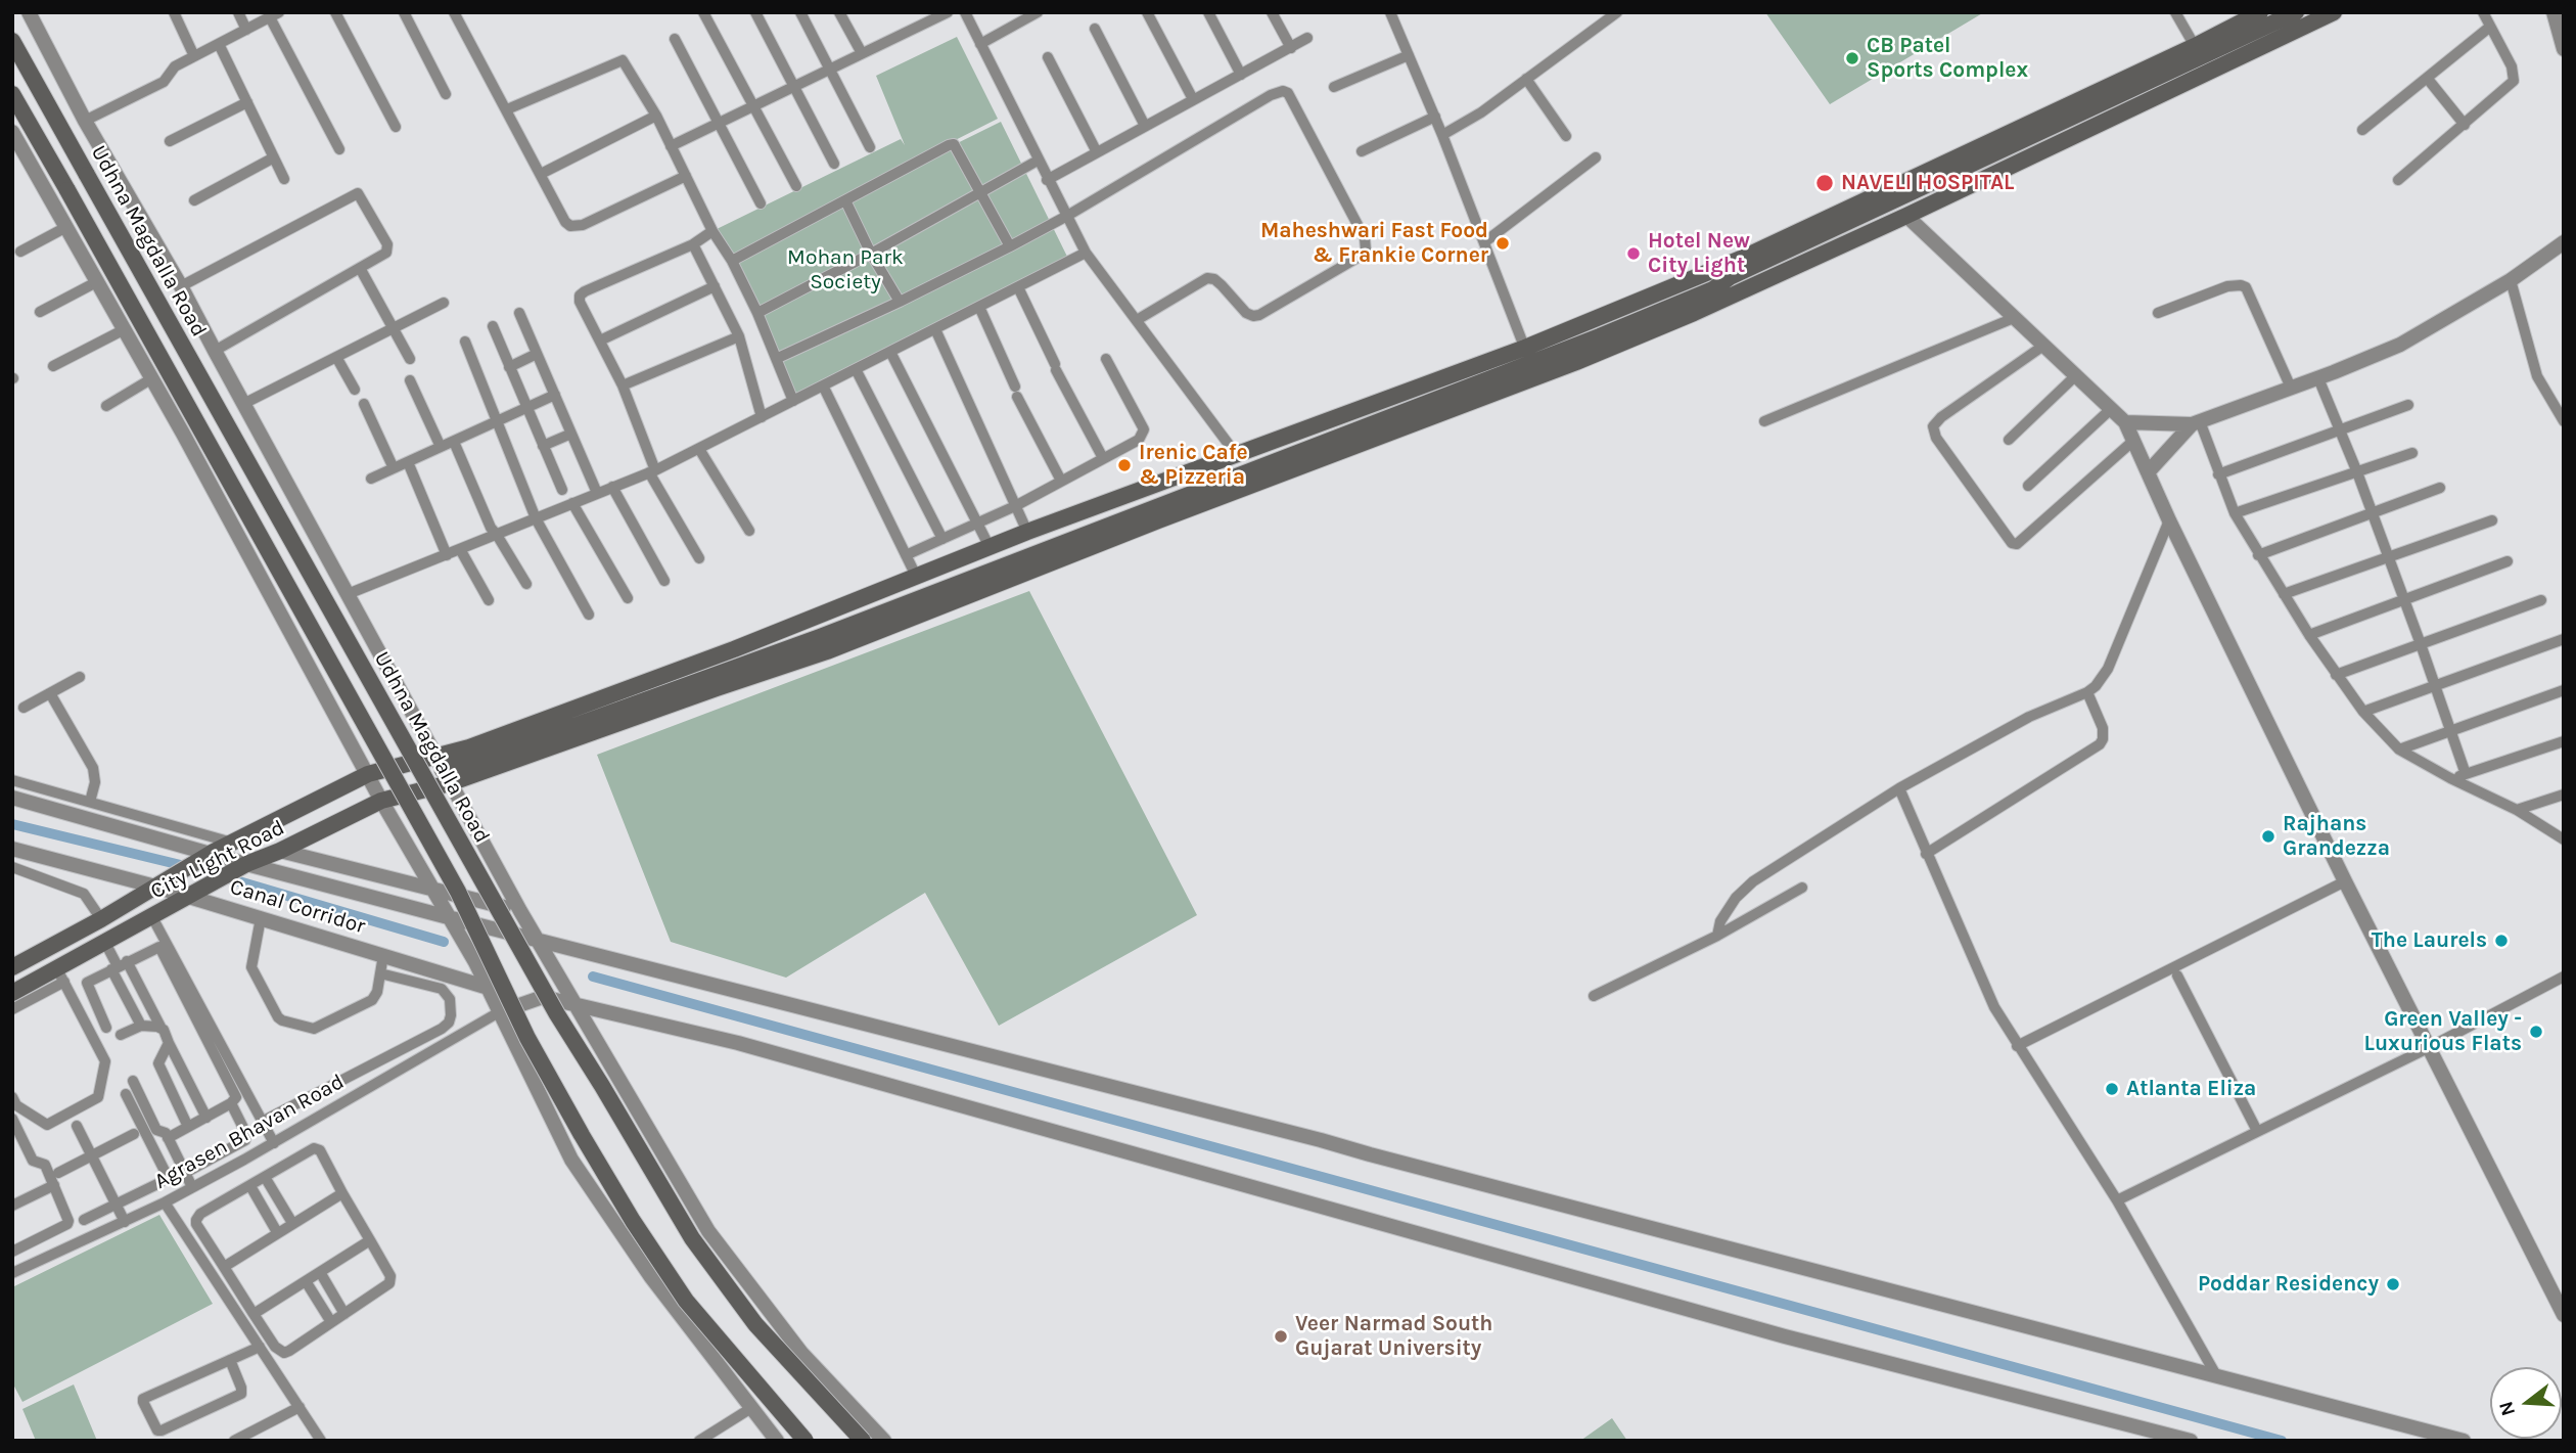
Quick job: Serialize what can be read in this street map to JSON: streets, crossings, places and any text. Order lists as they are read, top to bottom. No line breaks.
{"streets":{"main road":["Udhna Magdalla Road","City Light Road"],"street":["Canal Corridor","Agrasen Bhavan Road"]},"crossings":[["City Light Road","Canal Corridor"]],"parks":["Mohan Park Society"],"places":["CB Patel Sports Complex","NAVELI HOSPITAL","Maheshwari Fast Food & Frankie Corner","Hotel New City Light","Irenic Cafe & Pizzeria","Rajhans Grandezza","The Laurels","Green Valley - Luxurious Flats","Atlanta Eliza","Poddar Residency","Veer Narmad South Gujarat University"],"north":"left"}
